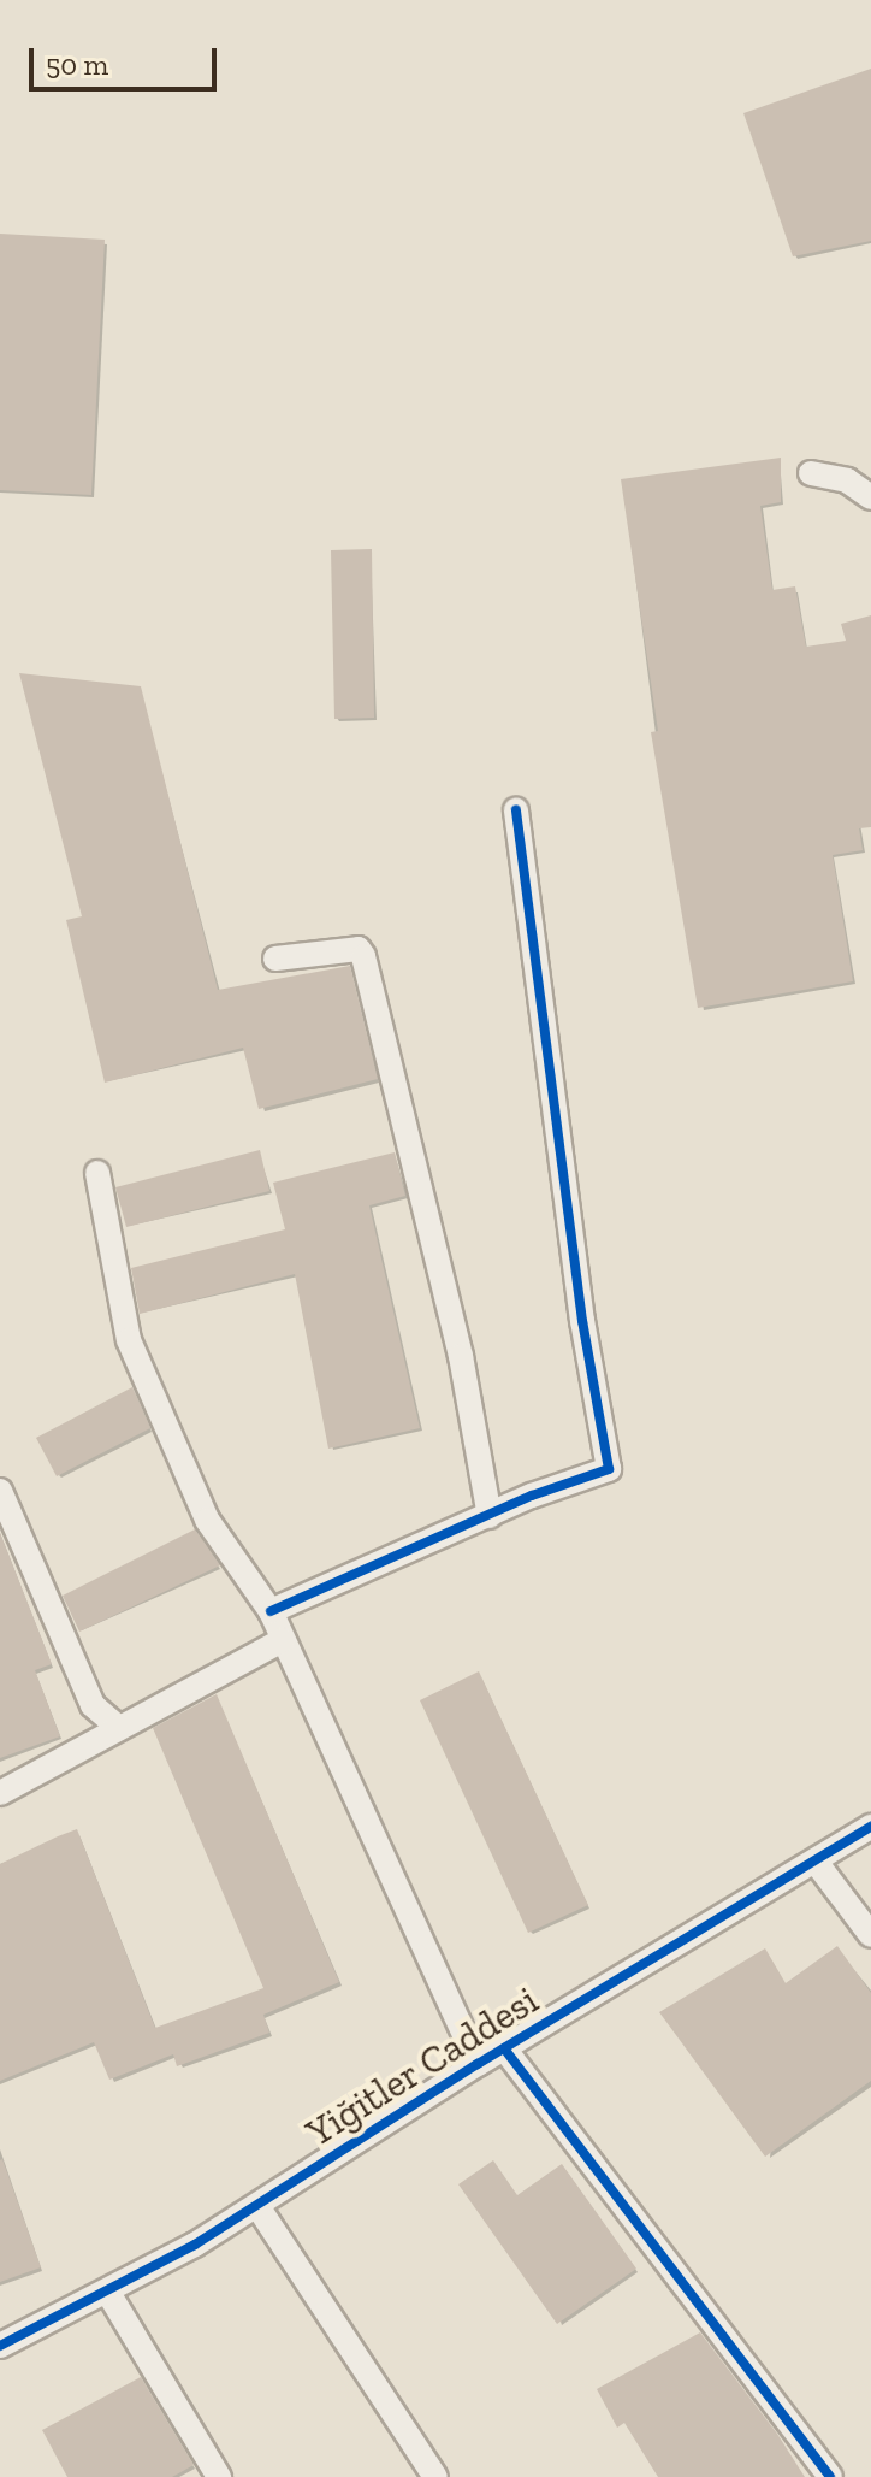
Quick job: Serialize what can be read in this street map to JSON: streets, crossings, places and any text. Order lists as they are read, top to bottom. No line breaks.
{"streets":{"street":["Yiğitler Caddesi"]},"scale_bar":"50 m"}
